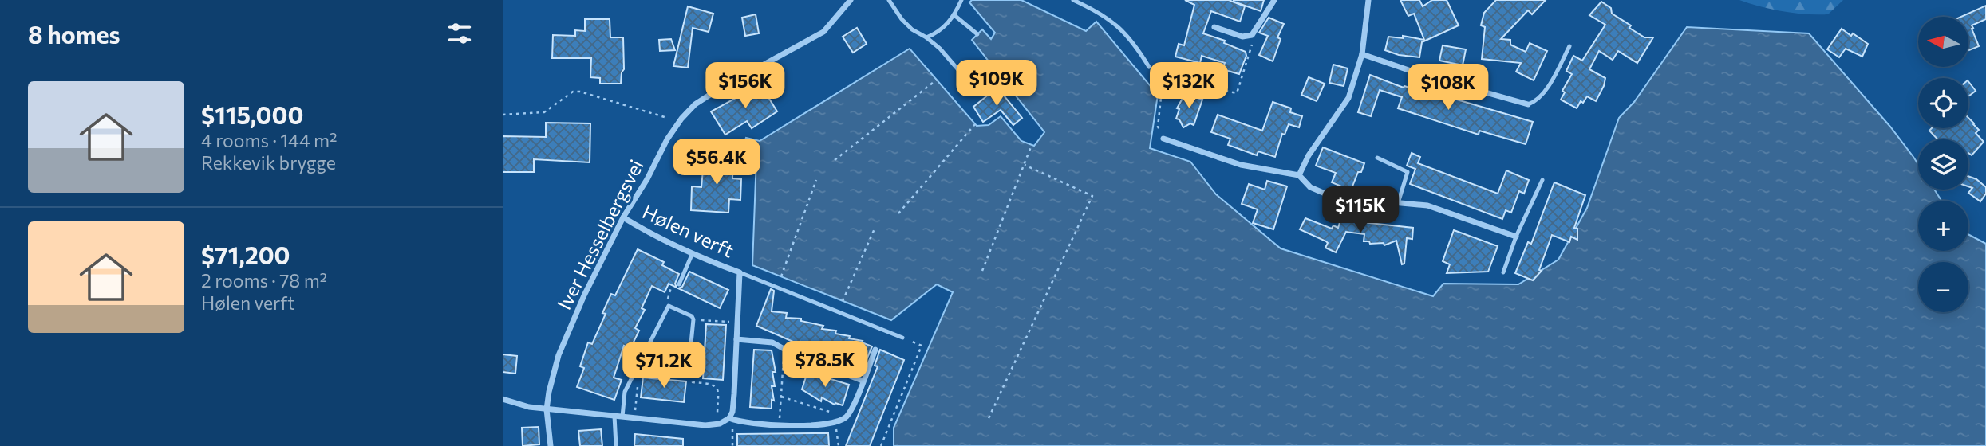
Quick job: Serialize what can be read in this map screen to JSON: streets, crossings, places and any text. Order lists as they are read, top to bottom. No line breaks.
{"streets":{"street":["Hølen verft","Iver Hesselbergsvei"]},"crossings":[["Hølen verft","Iver Hesselbergsvei"]],"north":"left","page":{"heading":"8 homes","map_buttons":["+","−"],"price":["$109K","$156K","$132K","$108K","$56.4K","$115K","$78.5K","$71.2K"],"list":[{"name":"$115,000","note":"4 rooms · 144 m² · Rekkevik brygge"},{"name":"$71,200","note":"2 rooms · 78 m² · Hølen verft"}]}}
